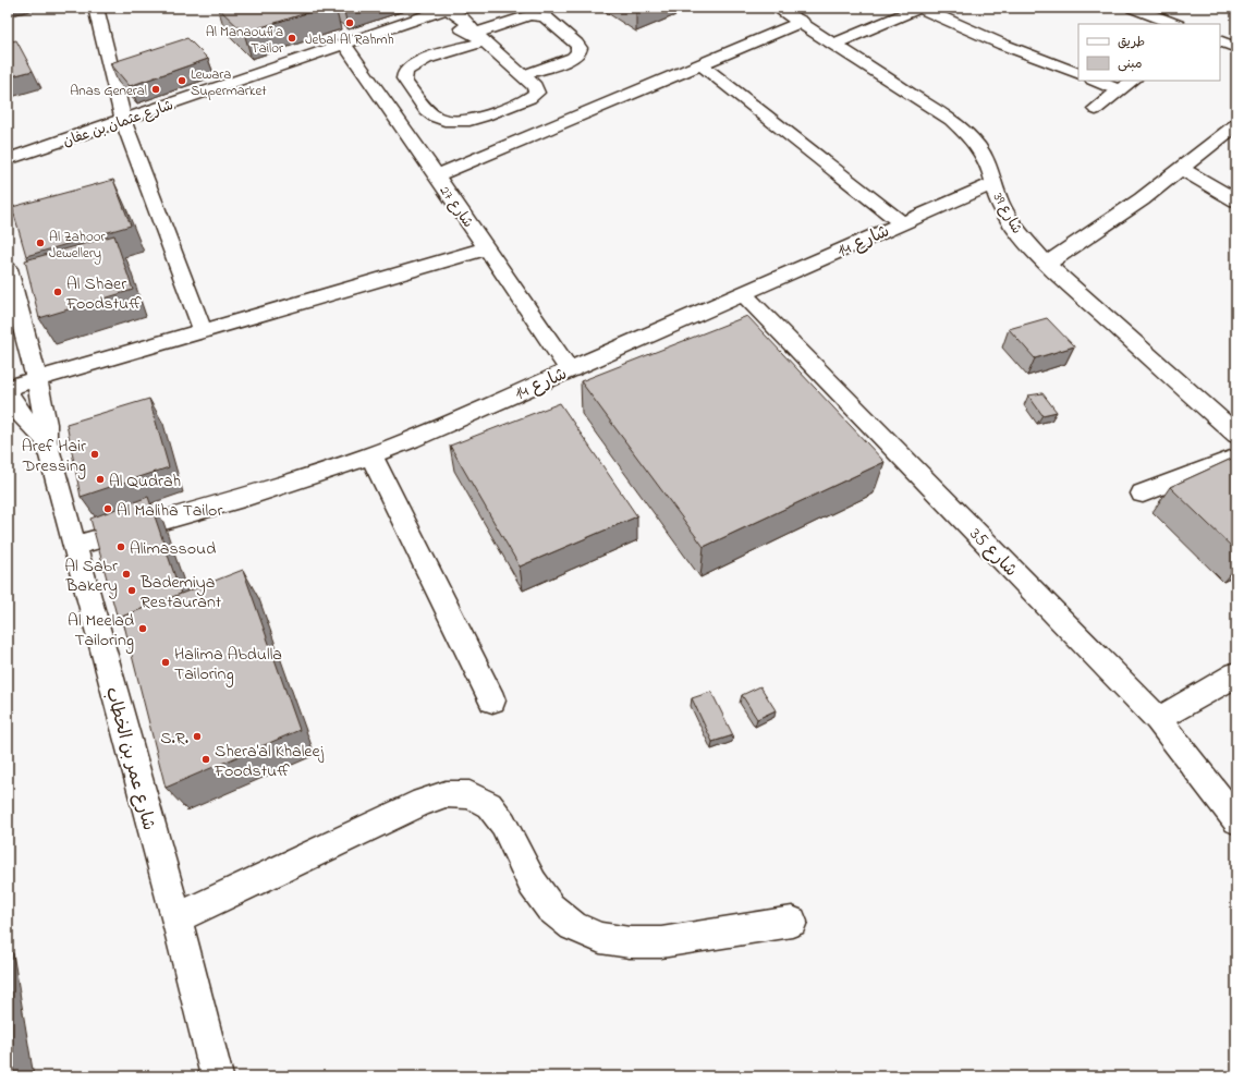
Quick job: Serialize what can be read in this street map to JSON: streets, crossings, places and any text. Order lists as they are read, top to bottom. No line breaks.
{"streets":{"street":["شارع عثمان بن عفان","شارع 27","شارع 39","شارع 14","شارع 35","شارع عمر بن الخطاب"]},"crossings":[["شارع عثمان بن عفان","شارع 27"],["شارع 27","شارع 14"],["شارع 39","شارع 14"],["شارع 14","شارع 35"],["شارع 14","شارع عمر بن الخطاب"]],"places":["Jebal Al Rahmh","Al Manaoufia Tailor","Lewara Supermarket","Anas General","Al Zahoor Jewellery","Al Shaer Foodstuff","Aref Hair Dressing","Al Qudrah","Al Maliha Tailor","Alimassoud","Al Sabr Bakery","Bademiya Restaurant","Al Meelad Tailoring","Halima Abdulla Tailoring","S.R.","Shera'al Khaleej Foodstuff"],"legend":["طريق","مبنى"]}
